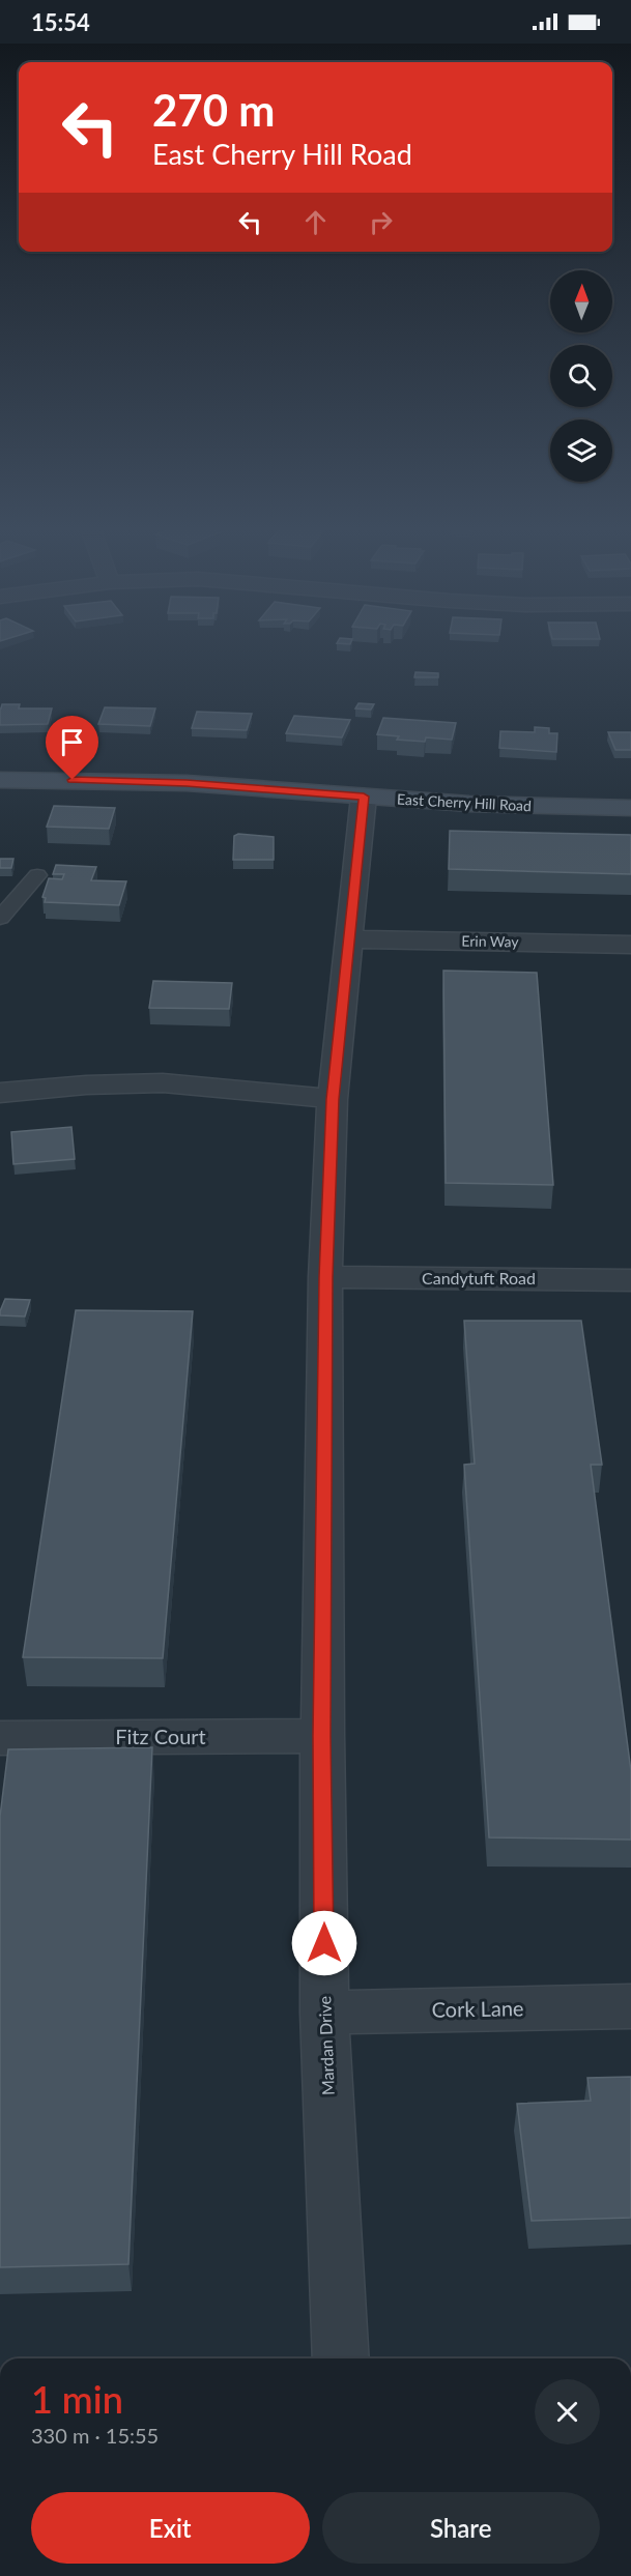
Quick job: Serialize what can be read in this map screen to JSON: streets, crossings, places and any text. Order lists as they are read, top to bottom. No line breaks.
{"streets":{"main road":["East Cherry Hill Road"],"street":["Erin Way","Candytuft Road","Fitz Court","Cork Lane","Mardan Drive"]},"crossings":[["East Cherry Hill Road","Mardan Drive"],["Erin Way","Mardan Drive"],["Candytuft Road","Mardan Drive"],["Fitz Court","Mardan Drive"],["Cork Lane","Mardan Drive"]],"north":"top","page":{"status":"15:54","turn":["270 m","East Cherry Hill Road"],"heading":["1 min","330 m · 15:55"],"buttons":["Exit","Share"]}}
